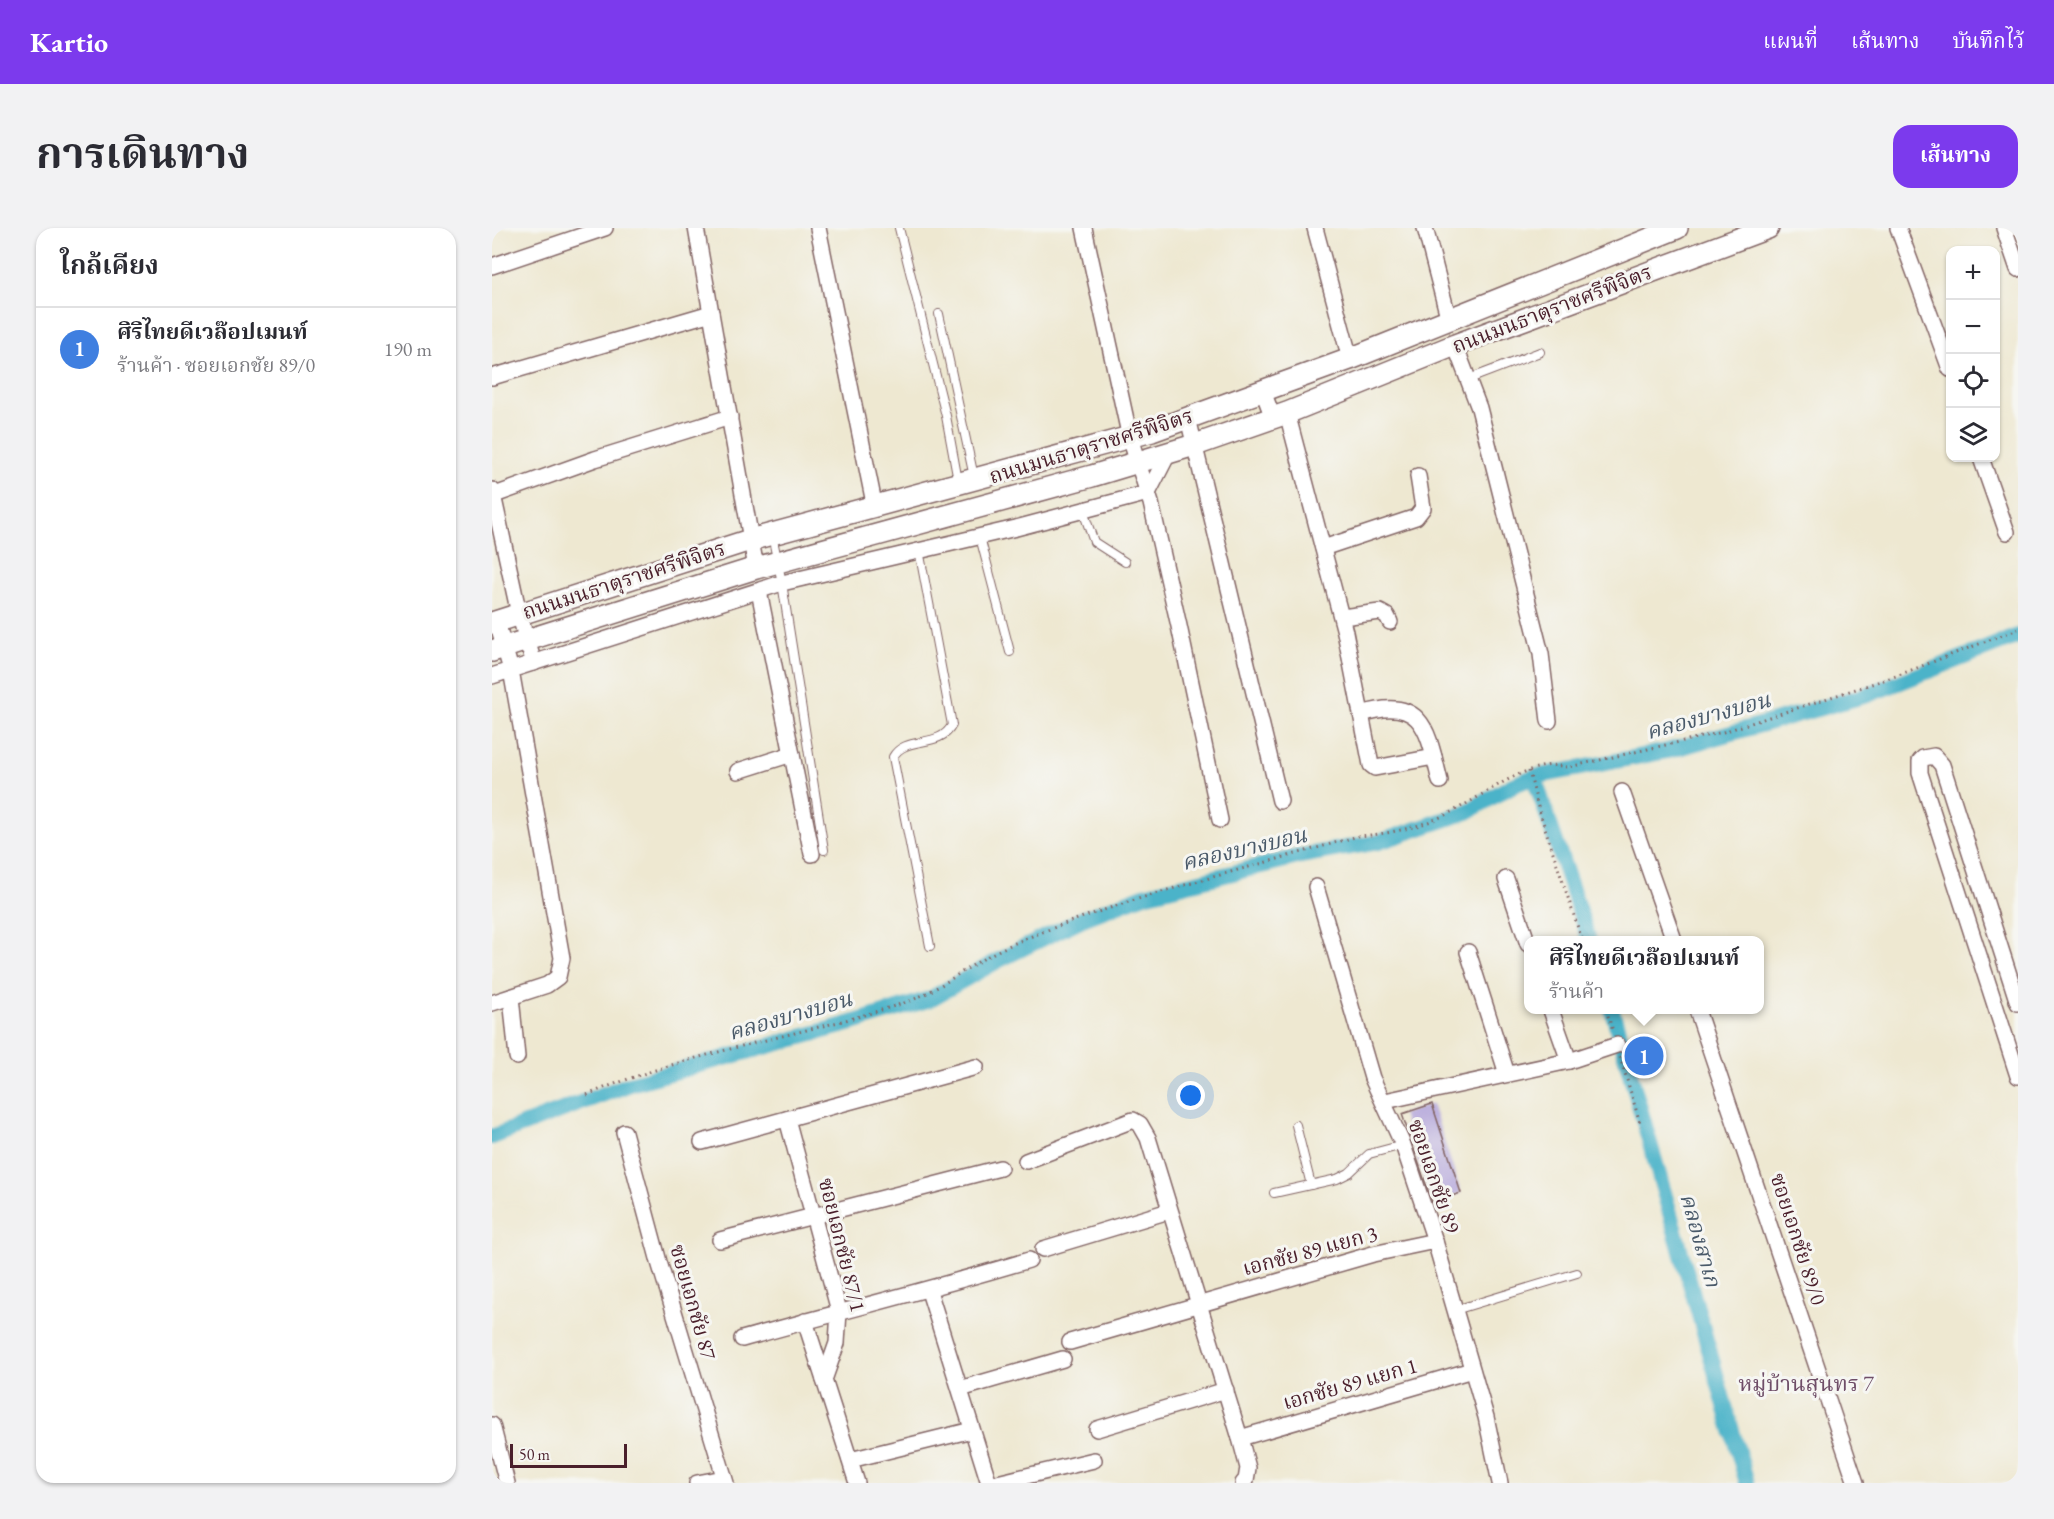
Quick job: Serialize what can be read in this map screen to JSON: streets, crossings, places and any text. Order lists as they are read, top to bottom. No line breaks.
{"streets":{"street":["ถนนมนธาตุราชศรีพิจิตร","ซอยเอกชัย 89","ซอยเอกชัย 89/0","ซอยเอกชัย 87/1","เอกชัย 89 แยก 3","ซอยเอกชัย 87","เอกชัย 89 แยก 1"]},"crossings":[["ซอยเอกชัย 89","เอกชัย 89 แยก 3"],["ซอยเอกชัย 89","เอกชัย 89 แยก 1"]],"districts":["หมู่บ้านสุนทร 7"],"water":["คลองบางบอน","คลองสาเก"],"scale_bar":"50 m","page":{"header":"Kartio","nav":["แผนที่","เส้นทาง","บันทึกไว้"],"title":"การเดินทาง","buttons":"เส้นทาง","heading":"ใกล้เคียง","map_buttons":["+","−"],"list":[{"mark":"1","name":"ศิริไทยดีเวล๊อปเมนท์","note":"ร้านค้า · ซอยเอกชัย 89/0","value":"190 m"}],"popup":["ศิริไทยดีเวล๊อปเมนท์","ร้านค้า"],"pins":"1","scale":"50 m"}}
